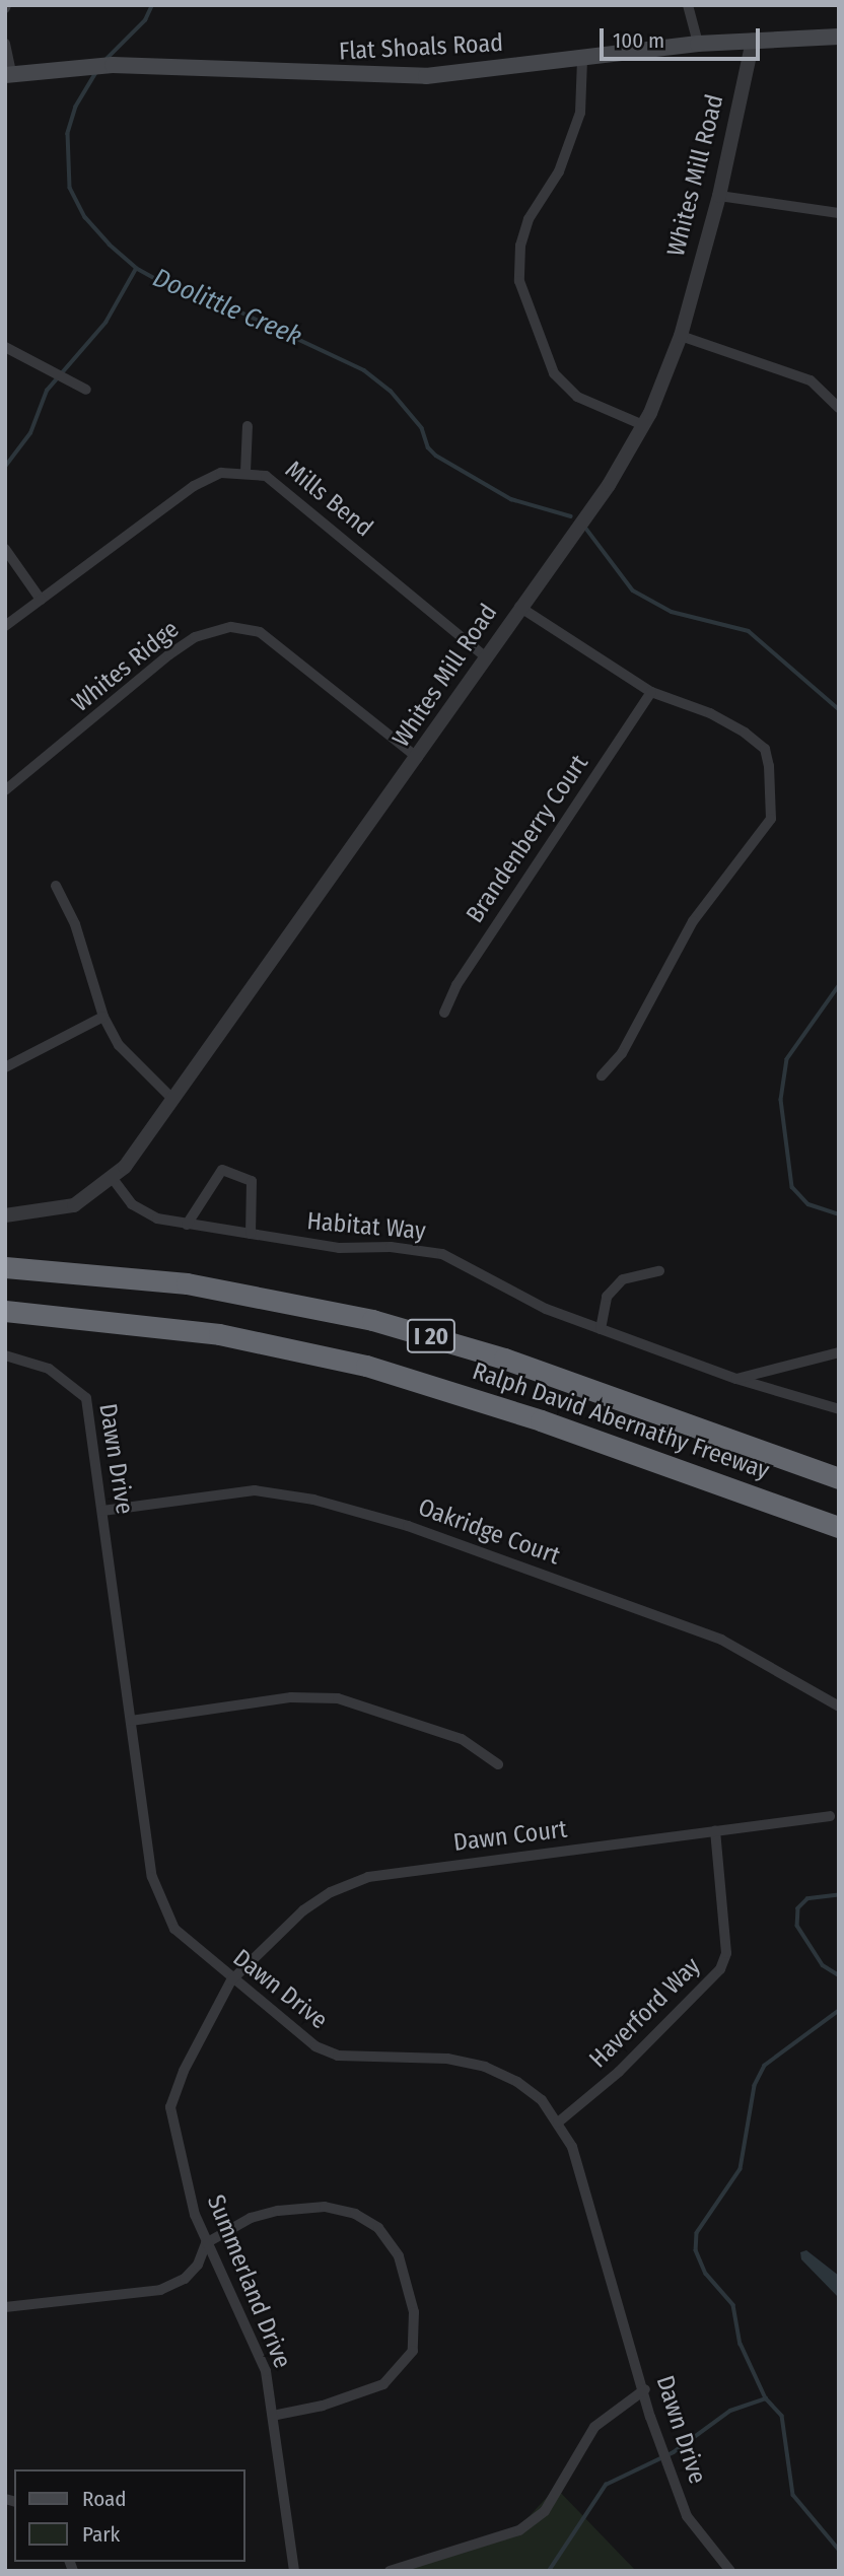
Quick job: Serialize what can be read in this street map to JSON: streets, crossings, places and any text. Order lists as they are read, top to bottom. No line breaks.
{"streets":{"highway":["I 20","Ralph David Abernathy Freeway"],"main road":["Flat Shoals Road"],"street":["Whites Mill Road","Mills Bend","Whites Ridge","Brandenberry Court","Habitat Way","Dawn Drive","Oakridge Court","Dawn Court","Haverford Way","Summerland Drive"]},"crossings":[["Flat Shoals Road","Whites Mill Road"],["Whites Mill Road","Mills Bend"],["Whites Mill Road","Whites Ridge"],["Whites Mill Road","Habitat Way"],["Dawn Drive","Oakridge Court"],["Dawn Drive","Dawn Court"],["Dawn Drive","Haverford Way"],["Dawn Drive","Summerland Drive"],["Dawn Court","Haverford Way"],["Dawn Court","Summerland Drive"]],"water":["Doolittle Creek"],"legend":["Road","Park"],"scale_bar":"100 m"}
